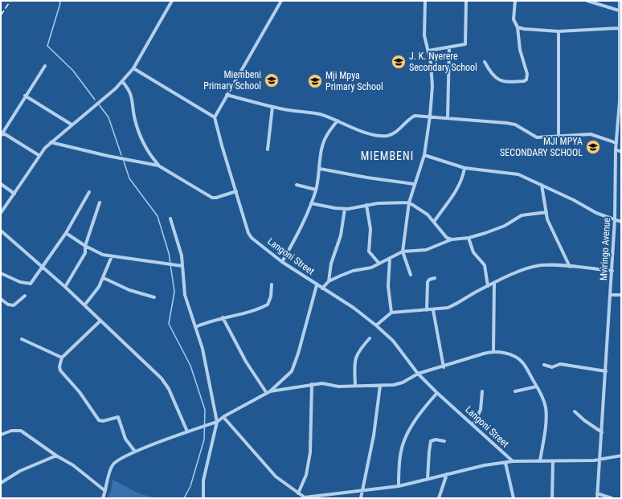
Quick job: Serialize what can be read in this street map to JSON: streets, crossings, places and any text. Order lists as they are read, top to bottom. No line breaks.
{"streets":{"street":["Mviringo Avenue","Langoni Street"]},"districts":["MIEMBENI"],"places":{"school or university":["J. K. Nyerere Secondary School","Miembeni Primary School","Mji Mpya Primary School","MJI MPYA SECONDARY SCHOOL"]}}
